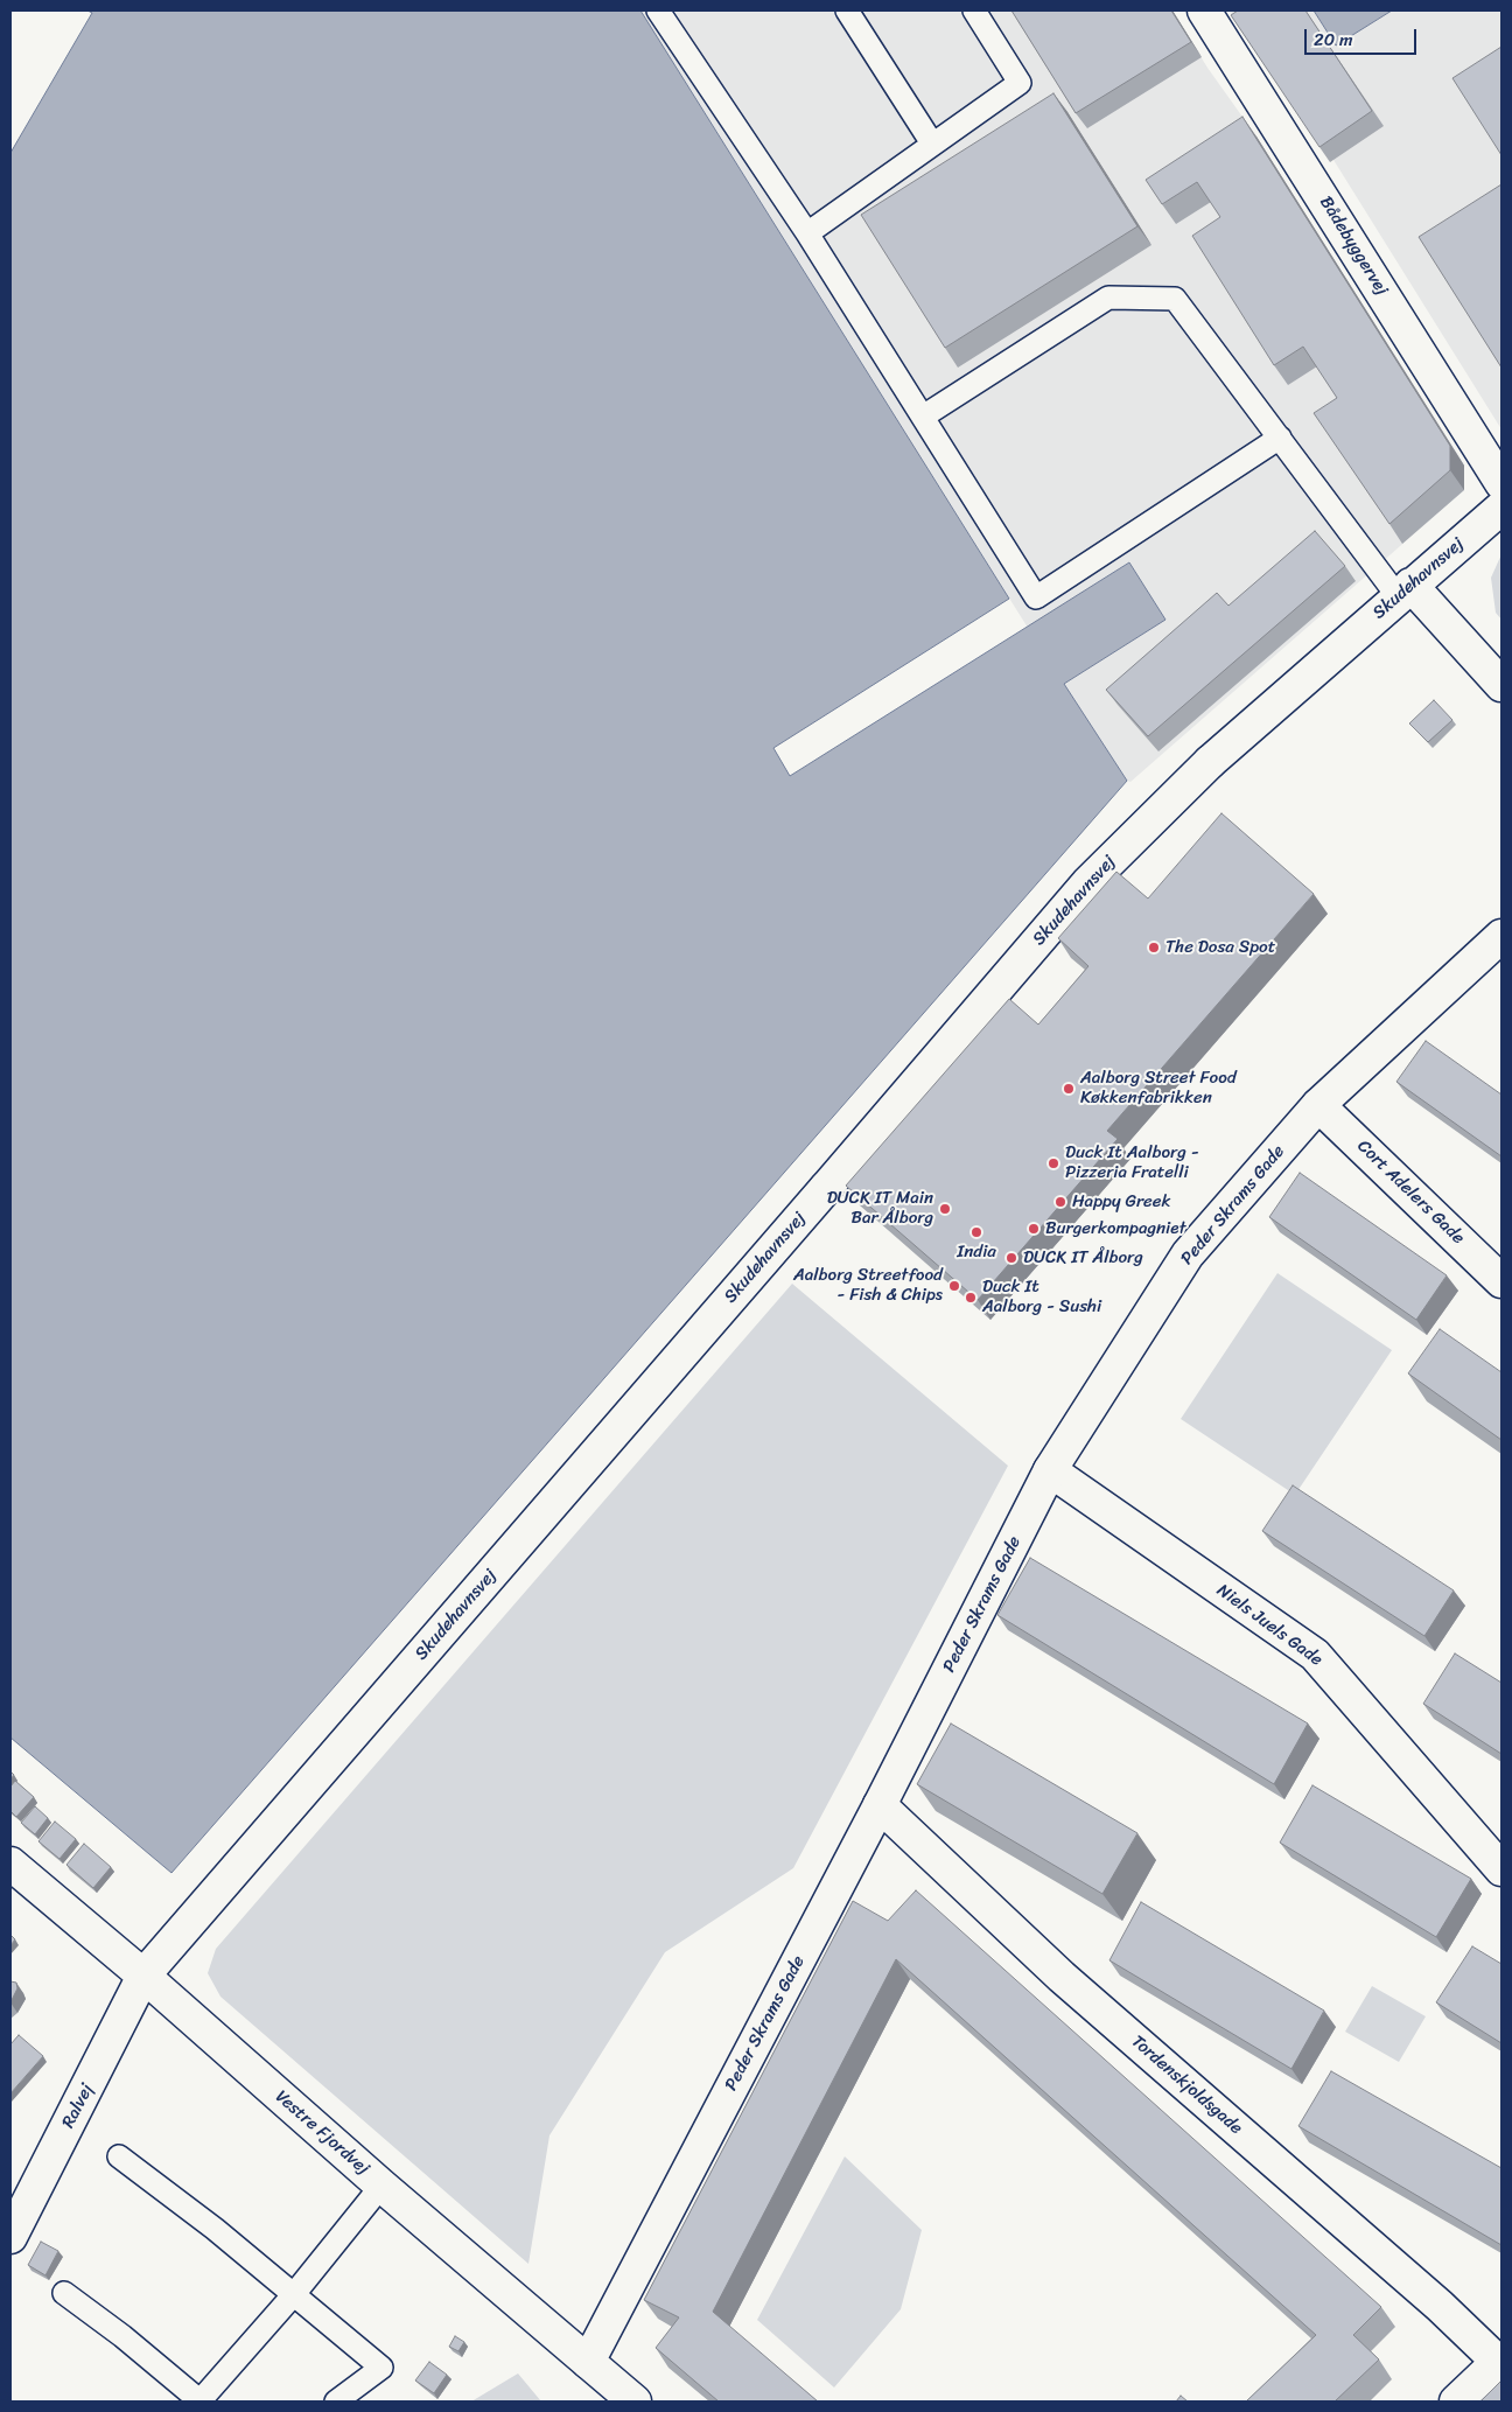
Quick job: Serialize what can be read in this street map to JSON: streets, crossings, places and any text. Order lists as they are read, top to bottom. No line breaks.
{"streets":{"street":["Bådebyggervej","Skudehavnsvej","Cort Adelers Gade","Peder Skrams Gade","Niels Juels Gade","Tordenskjoldsgade","Ralvej","Vestre Fjordvej"]},"crossings":[["Skudehavnsvej","Ralvej"],["Skudehavnsvej","Vestre Fjordvej"],["Cort Adelers Gade","Peder Skrams Gade"],["Peder Skrams Gade","Niels Juels Gade"],["Peder Skrams Gade","Tordenskjoldsgade"],["Peder Skrams Gade","Vestre Fjordvej"],["Ralvej","Vestre Fjordvej"]],"places":["The Dosa Spot","Aalborg Street Food Køkkenfabrikken","Duck It Aalborg - Pizzeria Fratelli","Happy Greek","DUCK IT Main Bar Ålborg","Burgerkompagniet","India","DUCK IT Ålborg","Aalborg Streetfood - Fish & Chips","Duck It Aalborg - Sushi"],"scale_bar":"20 m"}
